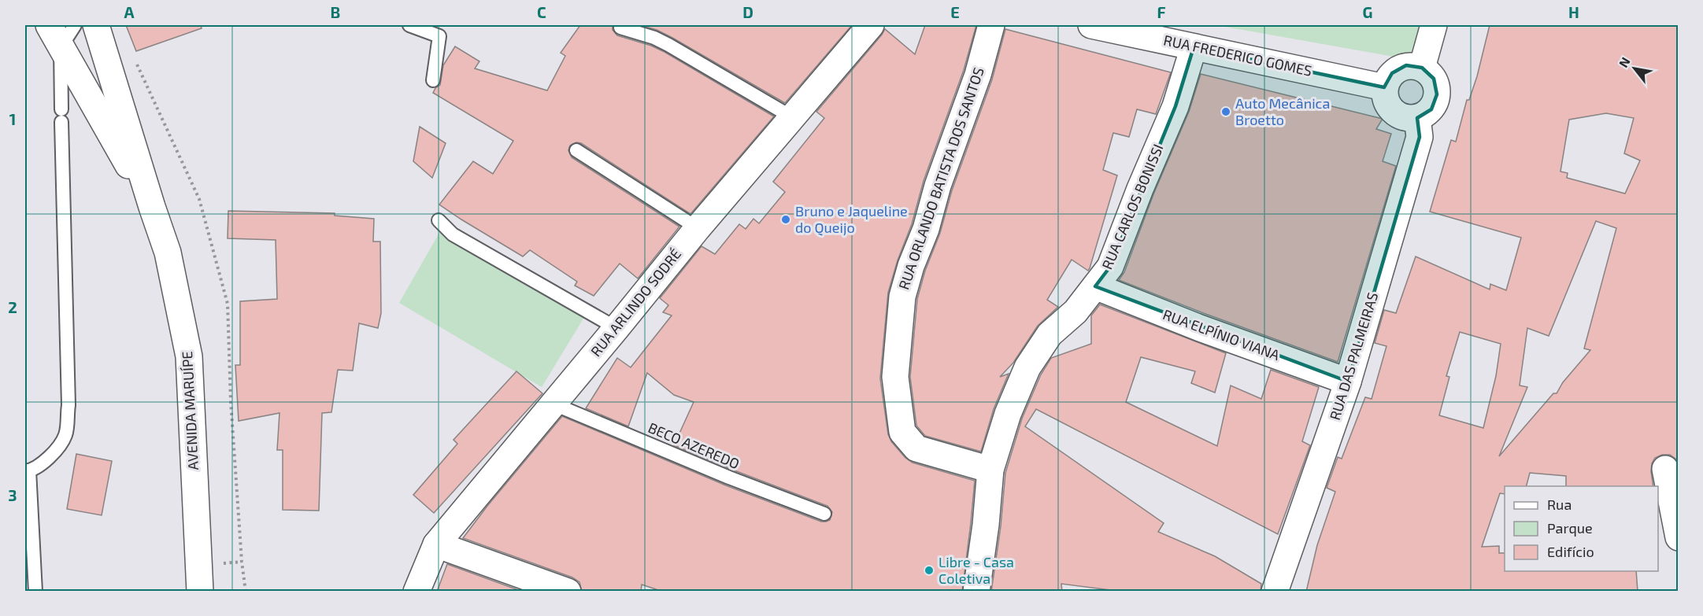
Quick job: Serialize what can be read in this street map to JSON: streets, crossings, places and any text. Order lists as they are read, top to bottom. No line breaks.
{"streets":{"street":["RUA FREDERICO GOMES","RUA ORLANDO BATISTA DOS SANTOS","RUA CARLOS BONISSI","RUA ARLINDO SODRÉ","RUA ELPÍNIO VIANA","RUA DAS PALMEIRAS","AVENIDA MARUÍPE"],"lane":["BECO AZEREDO"]},"crossings":[["RUA FREDERICO GOMES","RUA CARLOS BONISSI"],["RUA FREDERICO GOMES","RUA DAS PALMEIRAS"],["RUA ORLANDO BATISTA DOS SANTOS","RUA CARLOS BONISSI"],["RUA CARLOS BONISSI","RUA ELPÍNIO VIANA"],["RUA ARLINDO SODRÉ","BECO AZEREDO"],["RUA ELPÍNIO VIANA","RUA DAS PALMEIRAS"]],"places":["Auto Mecânica Broetto","Bruno e Jaqueline do Queijo","Libre - Casa Coletiva"],"legend":["Rua","Parque","Edifício"],"north":"top left","grid":{"columns":["A","B","C","D","E","F","G","H"],"rows":["1","2","3"]}}
